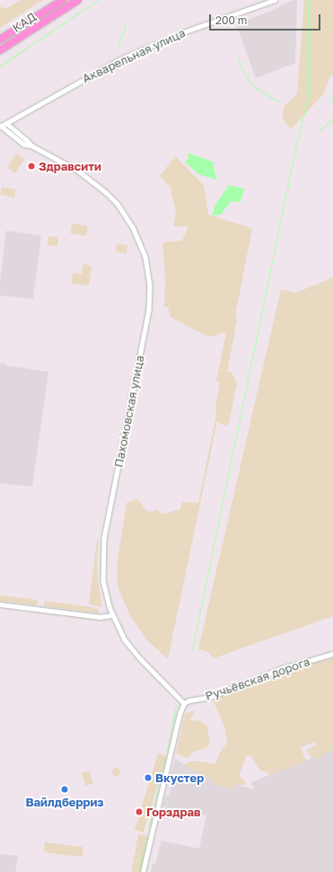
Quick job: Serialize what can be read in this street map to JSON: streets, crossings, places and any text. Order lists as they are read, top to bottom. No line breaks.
{"streets":{"highway":["КАД"],"street":["Акварельная улица","Пахомовская улица","Ручьёвская дорога"]},"crossings":[["Акварельная улица","Пахомовская улица"],["Пахомовская улица","Ручьёвская дорога"]],"places":["Здравсити","Вкустер","Вайлдберриз","Горздрав"],"scale_bar":"200 m"}
